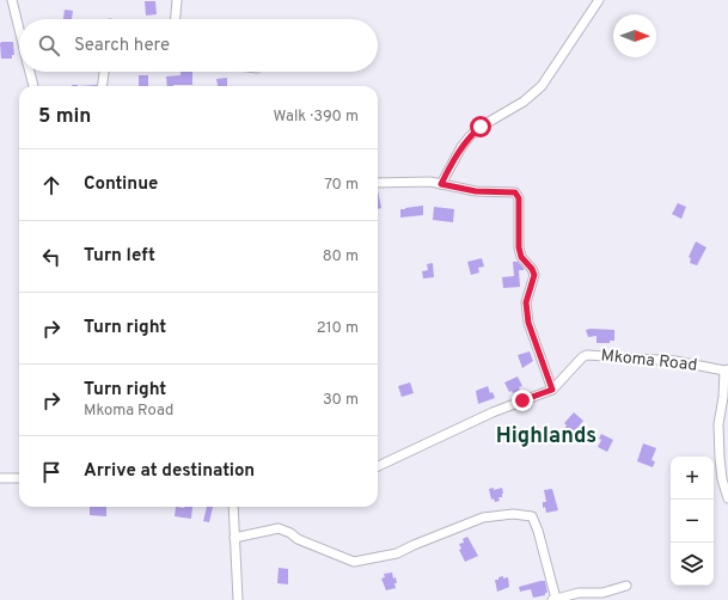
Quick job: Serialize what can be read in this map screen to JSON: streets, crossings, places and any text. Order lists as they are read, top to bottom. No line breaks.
{"streets":{"street":["Mkoma Road"]},"districts":["Highlands"],"north":"right","page":{"search":"Search here","heading":["5 min","Walk · 390 m"],"list":[["Continue","70 m"],["Turn left","80 m"],["Turn right","210 m"],["Turn right","Mkoma Road","30 m"],"Arrive at destination"],"map_buttons":["+","−"]}}
